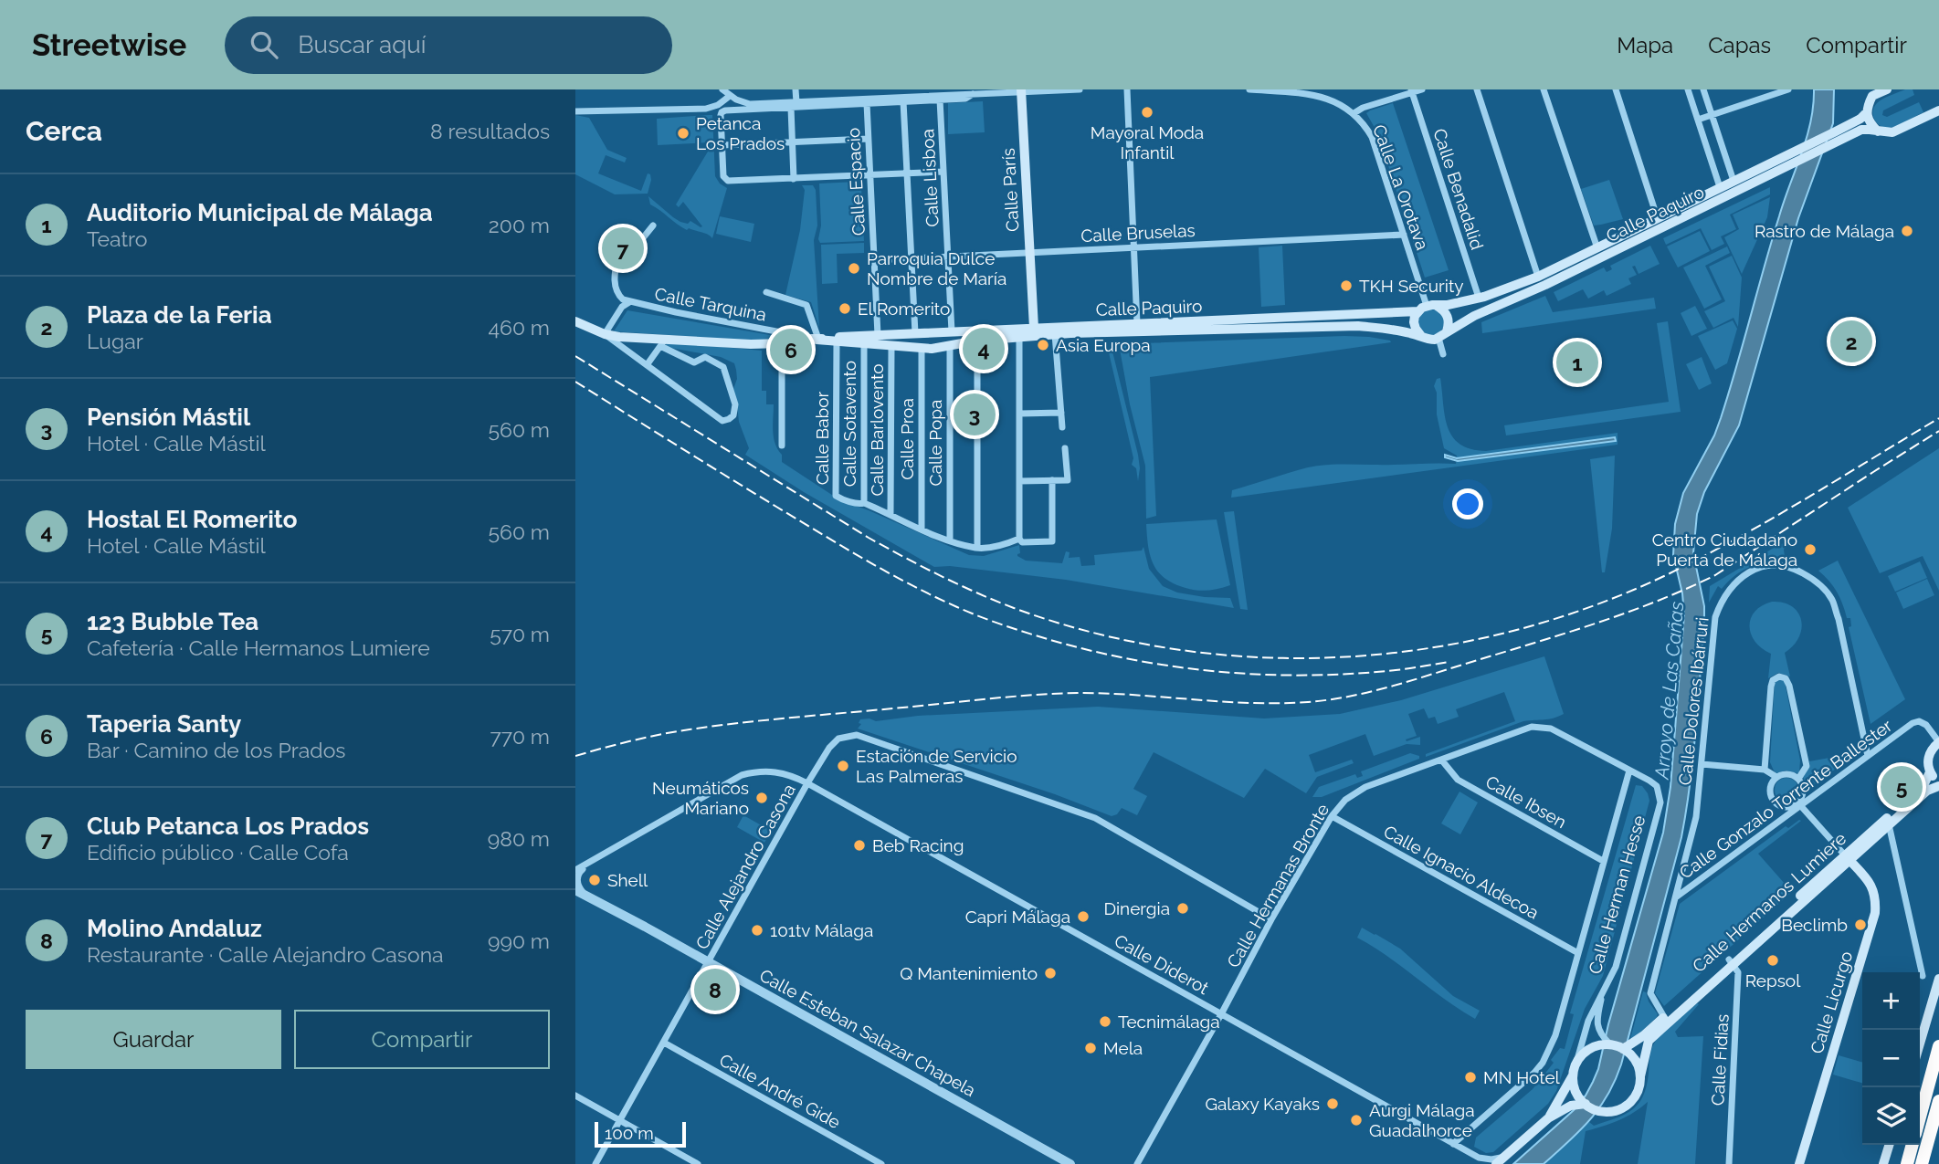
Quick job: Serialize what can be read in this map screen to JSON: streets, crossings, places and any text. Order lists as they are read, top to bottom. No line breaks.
{"streets":{"main road":["Calle París","Calle Paquiro","Calle Herman Hesse","Calle Hermanos Lumiere","Calle Licurgo"],"street":["Calle Lisboa","Calle Espacio","Calle La Orotava","Calle Benadalid","Calle Bruselas","Calle Tarquina","Calle Sotavento","Calle Barlovento","Calle Babor","Calle Proa","Calle Popa","Calle Dolores Ibárruri","Calle Gonzalo Torrente Ballester","Calle Ibsen","Calle Alejandro Casona","Calle Ignacio Aldecoa","Calle Hermanas Bronte","Calle Diderot","Calle Esteban Salazar Chapela","Calle Fidias","Calle André Gide"]},"crossings":[["Calle Lisboa","Calle Paquiro"],["Calle Lisboa","Calle Bruselas"],["Calle Espacio","Calle Paquiro"],["Calle Espacio","Calle Bruselas"],["Calle La Orotava","Calle Paquiro"],["Calle La Orotava","Calle Bruselas"],["Calle Benadalid","Calle Paquiro"],["Calle París","Calle Paquiro"],["Calle París","Calle Bruselas"],["Calle Paquiro","Calle Sotavento"],["Calle Paquiro","Calle Barlovento"],["Calle Paquiro","Calle Babor"],["Calle Paquiro","Calle Proa"],["Calle Paquiro","Calle Popa"],["Calle Sotavento","Calle Babor"],["Calle Dolores Ibárruri","Calle Gonzalo Torrente Ballester"],["Calle Dolores Ibárruri","Calle Hermanos Lumiere"],["Calle Ibsen","Calle Hermanas Bronte"],["Calle Alejandro Casona","Calle Hermanas Bronte"],["Calle Alejandro Casona","Calle Diderot"],["Calle Alejandro Casona","Calle Esteban Salazar Chapela"],["Calle Alejandro Casona","Calle André Gide"],["Calle Ignacio Aldecoa","Calle Hermanas Bronte"],["Calle Hermanas Bronte","Calle Herman Hesse"],["Calle Hermanas Bronte","Calle Diderot"],["Calle Herman Hesse","Calle Hermanos Lumiere"],["Calle Herman Hesse","Calle Diderot"],["Calle Hermanos Lumiere","Calle Licurgo"],["Calle Hermanos Lumiere","Calle Fidias"],["Calle Diderot","Calle Esteban Salazar Chapela"]],"water":["Arroyo de Las Cañas"],"places":["Mayoral Moda Infantil","Petanca Los Prados","Rastro de Málaga","Parroquia Dulce Nombre de María","TKH Security","El Romerito","Asia Europa","Centro Ciudadano Puerta de Málaga","Estación de Servicio Las Palmeras","Neumáticos Mariano","Beb Racing","Shell","Dinergia","Capri Málaga","Beclimb","101tv Málaga","Repsol","Q Mantenimiento","Tecnimálaga","Mela","MN Hotel","Galaxy Kayaks","Aurgi Málaga Guadalhorce"],"scale_bar":"100 m","page":{"header":"Streetwise","search":"Buscar aquí","nav":["Mapa","Capas","Compartir"],"heading":["Cerca","8 resultados"],"list":[{"mark":"1","name":"Auditorio Municipal de Málaga","note":"Teatro","value":"200 m"},{"mark":"2","name":"Plaza de la Feria","note":"Lugar","value":"460 m"},{"mark":"3","name":"Pensión Mástil","note":"Hotel · Calle Mástil","value":"560 m"},{"mark":"4","name":"Hostal El Romerito","note":"Hotel · Calle Mástil","value":"560 m"},{"mark":"5","name":"123 Bubble Tea","note":"Cafetería · Calle Hermanos Lumiere","value":"570 m"},{"mark":"6","name":"Taperia Santy","note":"Bar · Camino de los Prados","value":"770 m"},{"mark":"7","name":"Club Petanca Los Prados","note":"Edificio público · Calle Cofa","value":"980 m"},{"mark":"8","name":"Molino Andaluz","note":"Restaurante · Calle Alejandro Casona","value":"990 m"}],"pins":["7","2","4","6","1","3","5","8"],"map_buttons":["+","−"],"buttons":["Guardar","Compartir"],"scale":"100 m"}}
